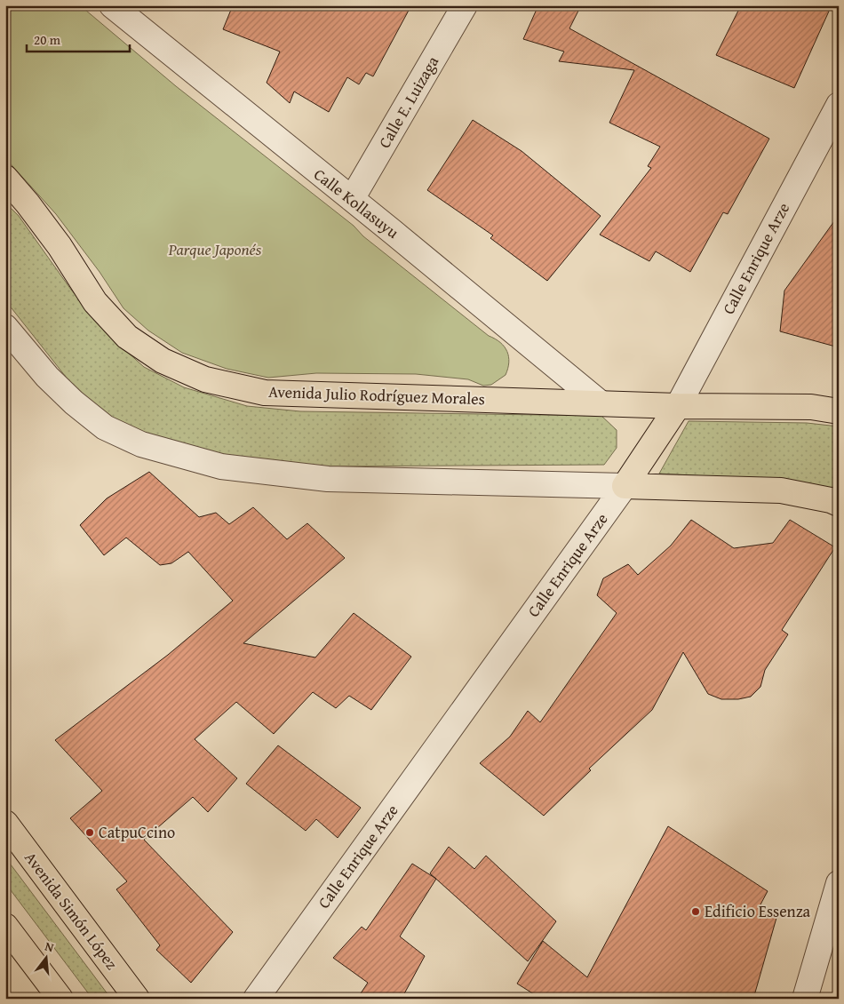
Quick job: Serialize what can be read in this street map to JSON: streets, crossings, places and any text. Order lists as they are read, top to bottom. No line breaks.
{"streets":{"main road":["Calle Enrique Arze","Avenida Julio Rodríguez Morales","Avenida Simón López"],"street":["Calle E. Luizaga","Calle Kollasuyu"]},"crossings":[["Calle E. Luizaga","Calle Kollasuyu"],["Calle Kollasuyu","Avenida Julio Rodríguez Morales"],["Calle Enrique Arze","Avenida Julio Rodríguez Morales"]],"parks":["Parque Japonés"],"places":["CatpuCcino","Edificio Essenza"],"scale_bar":"20 m","north":"top"}
